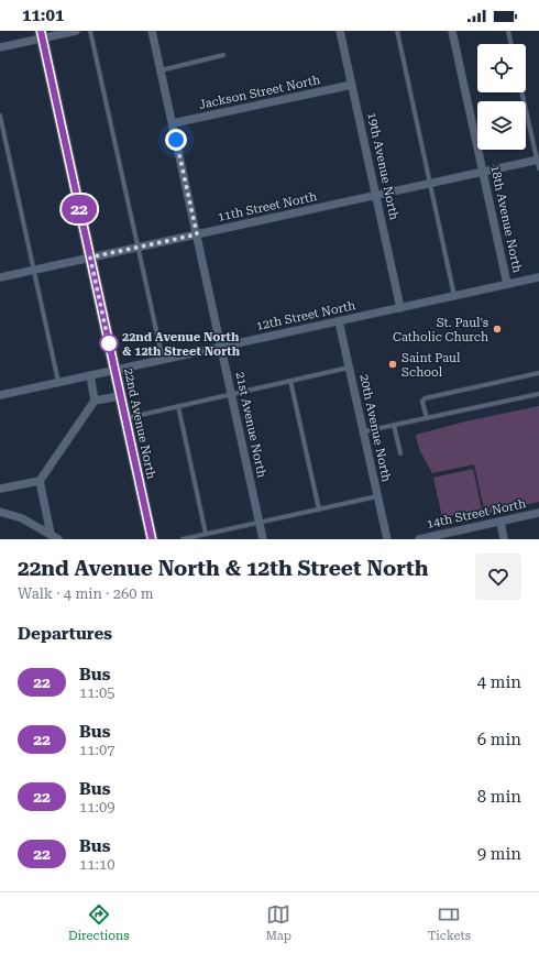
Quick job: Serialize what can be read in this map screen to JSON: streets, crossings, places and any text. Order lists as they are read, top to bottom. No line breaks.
{"streets":{"main road":["22nd Avenue North"],"street":["Jackson Street North","19th Avenue North","11th Street North","18th Avenue North","12th Street North","21st Avenue North","20th Avenue North","14th Street North"]},"crossings":[["Jackson Street North","19th Avenue North"],["Jackson Street North","21st Avenue North"],["19th Avenue North","11th Street North"],["19th Avenue North","12th Street North"],["11th Street North","18th Avenue North"],["11th Street North","22nd Avenue North"],["11th Street North","21st Avenue North"],["18th Avenue North","12th Street North"],["12th Street North","22nd Avenue North"],["12th Street North","21st Avenue North"],["12th Street North","20th Avenue North"]],"places":["St. Paul's Catholic Church","22nd Avenue North & 12th Street North","Saint Paul School"],"lines":["bus line 22"],"page":{"status":"11:01","on_map":"22","heading":[["22nd Avenue North & 12th Street North","Walk · 4 min · 260 m"],"Departures"],"list":[{"mark":"22","name":"Bus","note":"11:05","value":"4 min"},{"mark":"22","name":"Bus","note":"11:07","value":"6 min"},{"mark":"22","name":"Bus","note":"11:09","value":"8 min"},{"mark":"22","name":"Bus","note":"11:10","value":"9 min"}],"tabs":["Directions","Map","Tickets"]}}
